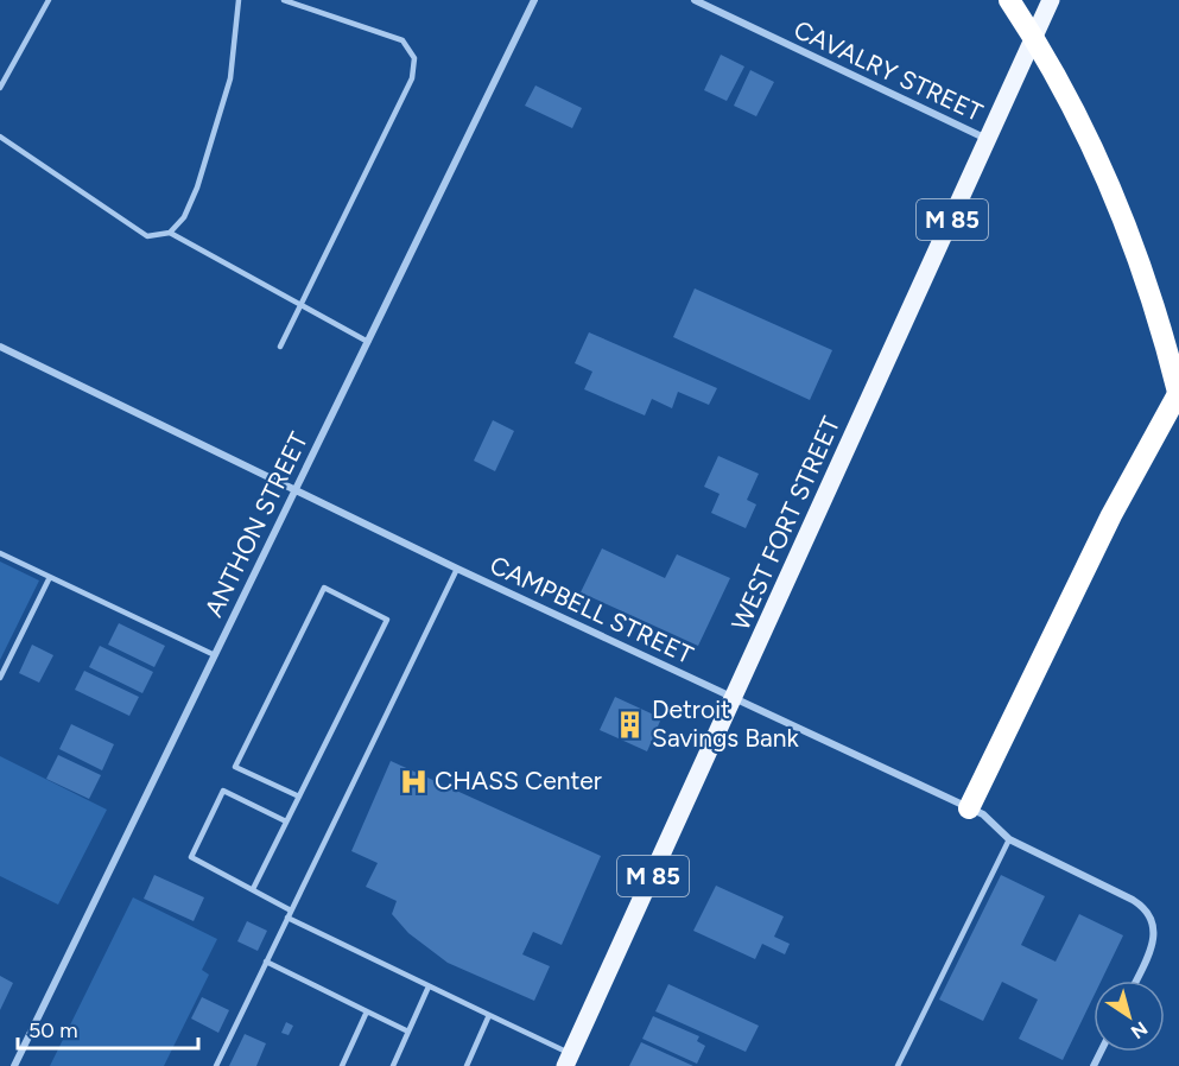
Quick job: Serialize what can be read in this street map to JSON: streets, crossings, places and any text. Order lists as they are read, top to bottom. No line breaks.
{"streets":{"main road":["M 85","WEST FORT STREET"],"street":["CAVALRY STREET","ANTHON STREET","CAMPBELL STREET"]},"crossings":[["CAVALRY STREET","WEST FORT STREET"],["WEST FORT STREET","CAMPBELL STREET"],["ANTHON STREET","CAMPBELL STREET"]],"places":{"building":["Detroit Savings Bank"],"hospital":["CHASS Center"]},"scale_bar":"50 m","north":"bottom right"}
